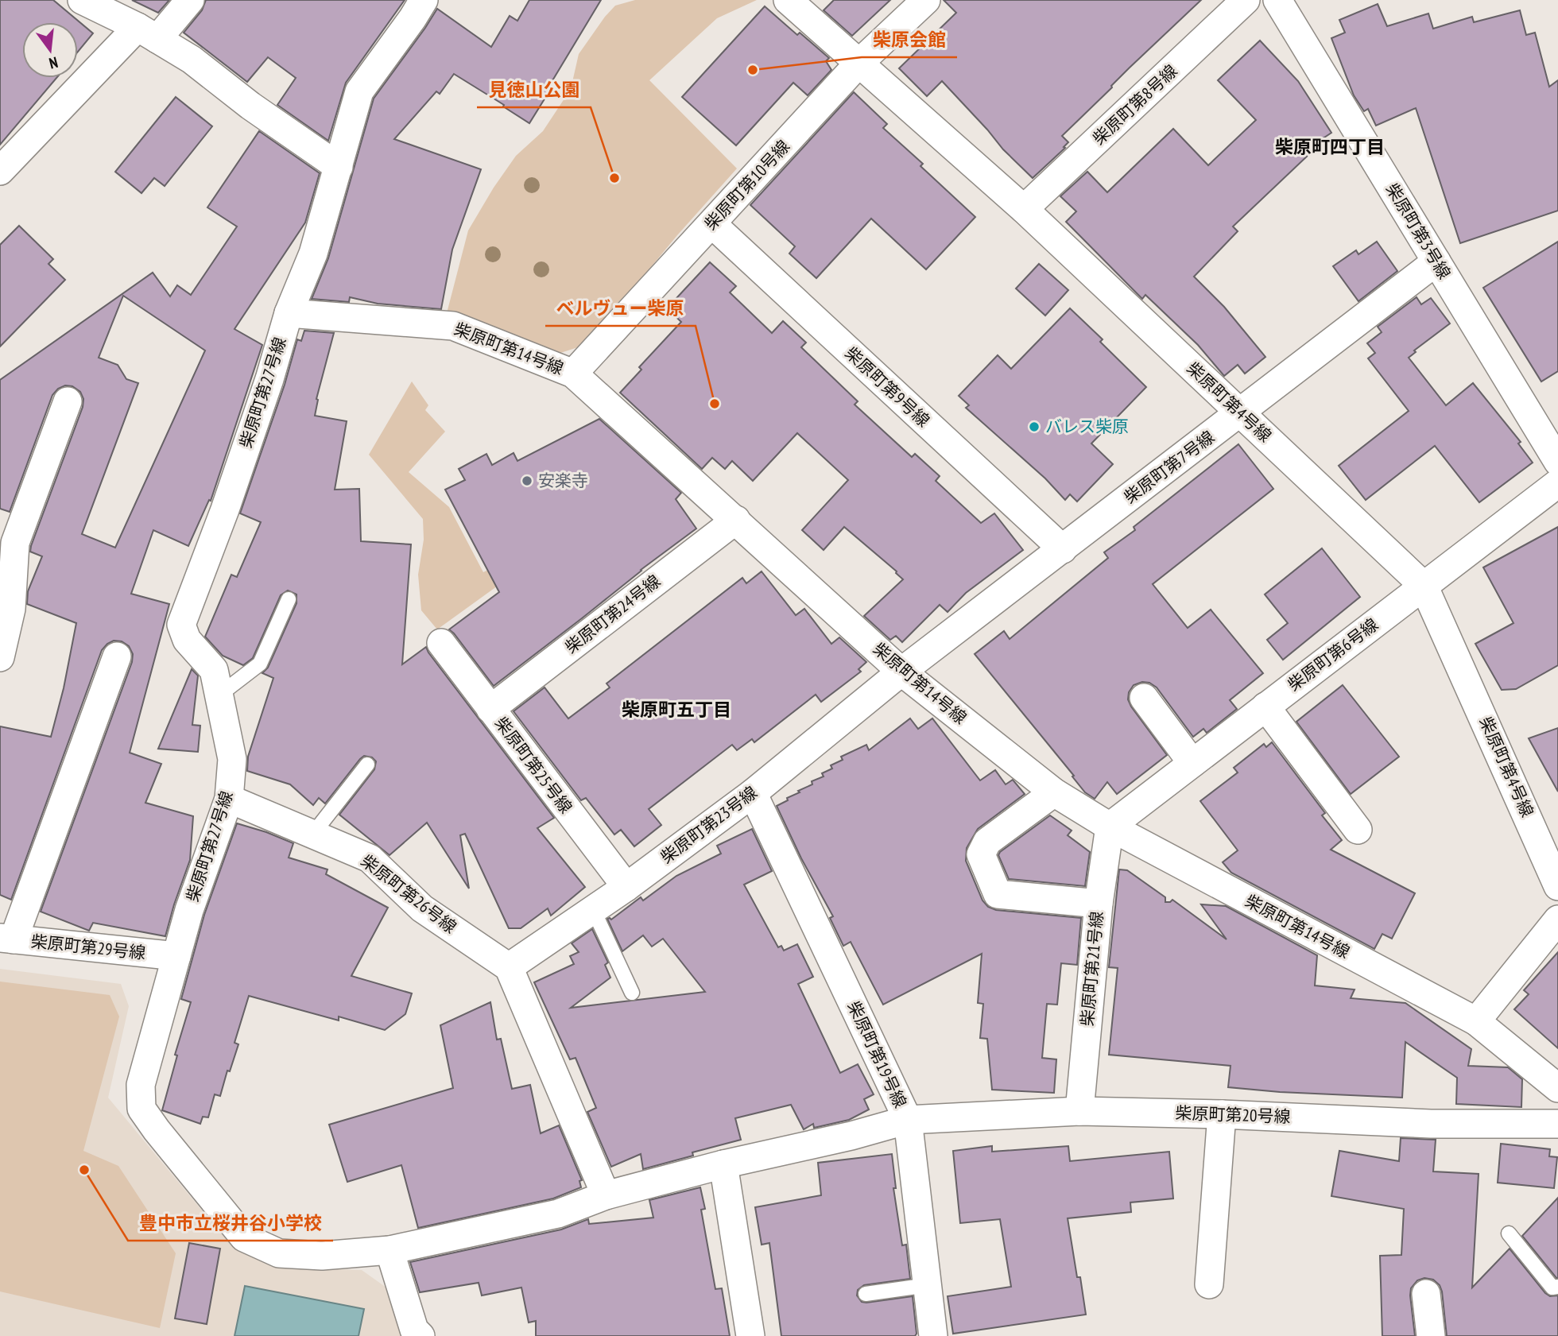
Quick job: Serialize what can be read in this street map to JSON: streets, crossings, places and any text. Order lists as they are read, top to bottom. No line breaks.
{"streets":{"street":["柴原町第8号線","柴原町第10号線","柴原町第3号線","柴原町第14号線","柴原町第9号線","柴原町第27号線","柴原町第4号線","柴原町第7号線","柴原町第24号線","柴原町第6号線","柴原町第25号線","柴原町第23号線","柴原町第26号線","柴原町第29号線","柴原町第21号線","柴原町第19号線","柴原町第20号線"]},"crossings":[["柴原町第8号線","柴原町第4号線"],["柴原町第10号線","柴原町第14号線"],["柴原町第10号線","柴原町第9号線"],["柴原町第10号線","柴原町第4号線"],["柴原町第3号線","柴原町第7号線"],["柴原町第14号線","柴原町第27号線"],["柴原町第14号線","柴原町第7号線"],["柴原町第14号線","柴原町第24号線"],["柴原町第14号線","柴原町第6号線"],["柴原町第14号線","柴原町第23号線"],["柴原町第14号線","柴原町第21号線"],["柴原町第9号線","柴原町第7号線"],["柴原町第27号線","柴原町第26号線"],["柴原町第27号線","柴原町第29号線"],["柴原町第27号線","柴原町第20号線"],["柴原町第4号線","柴原町第7号線"],["柴原町第4号線","柴原町第6号線"],["柴原町第7号線","柴原町第23号線"],["柴原町第24号線","柴原町第25号線"],["柴原町第6号線","柴原町第21号線"],["柴原町第25号線","柴原町第23号線"],["柴原町第23号線","柴原町第26号線"],["柴原町第23号線","柴原町第19号線"],["柴原町第21号線","柴原町第20号線"],["柴原町第19号線","柴原町第20号線"]],"districts":["柴原町四丁目","柴原町五丁目"],"places":["柴原会館","見徳山公園","ベルヴュー柴原","バレス柴原","安楽寺","豊中市立桜井谷小学校"],"north":"bottom"}
